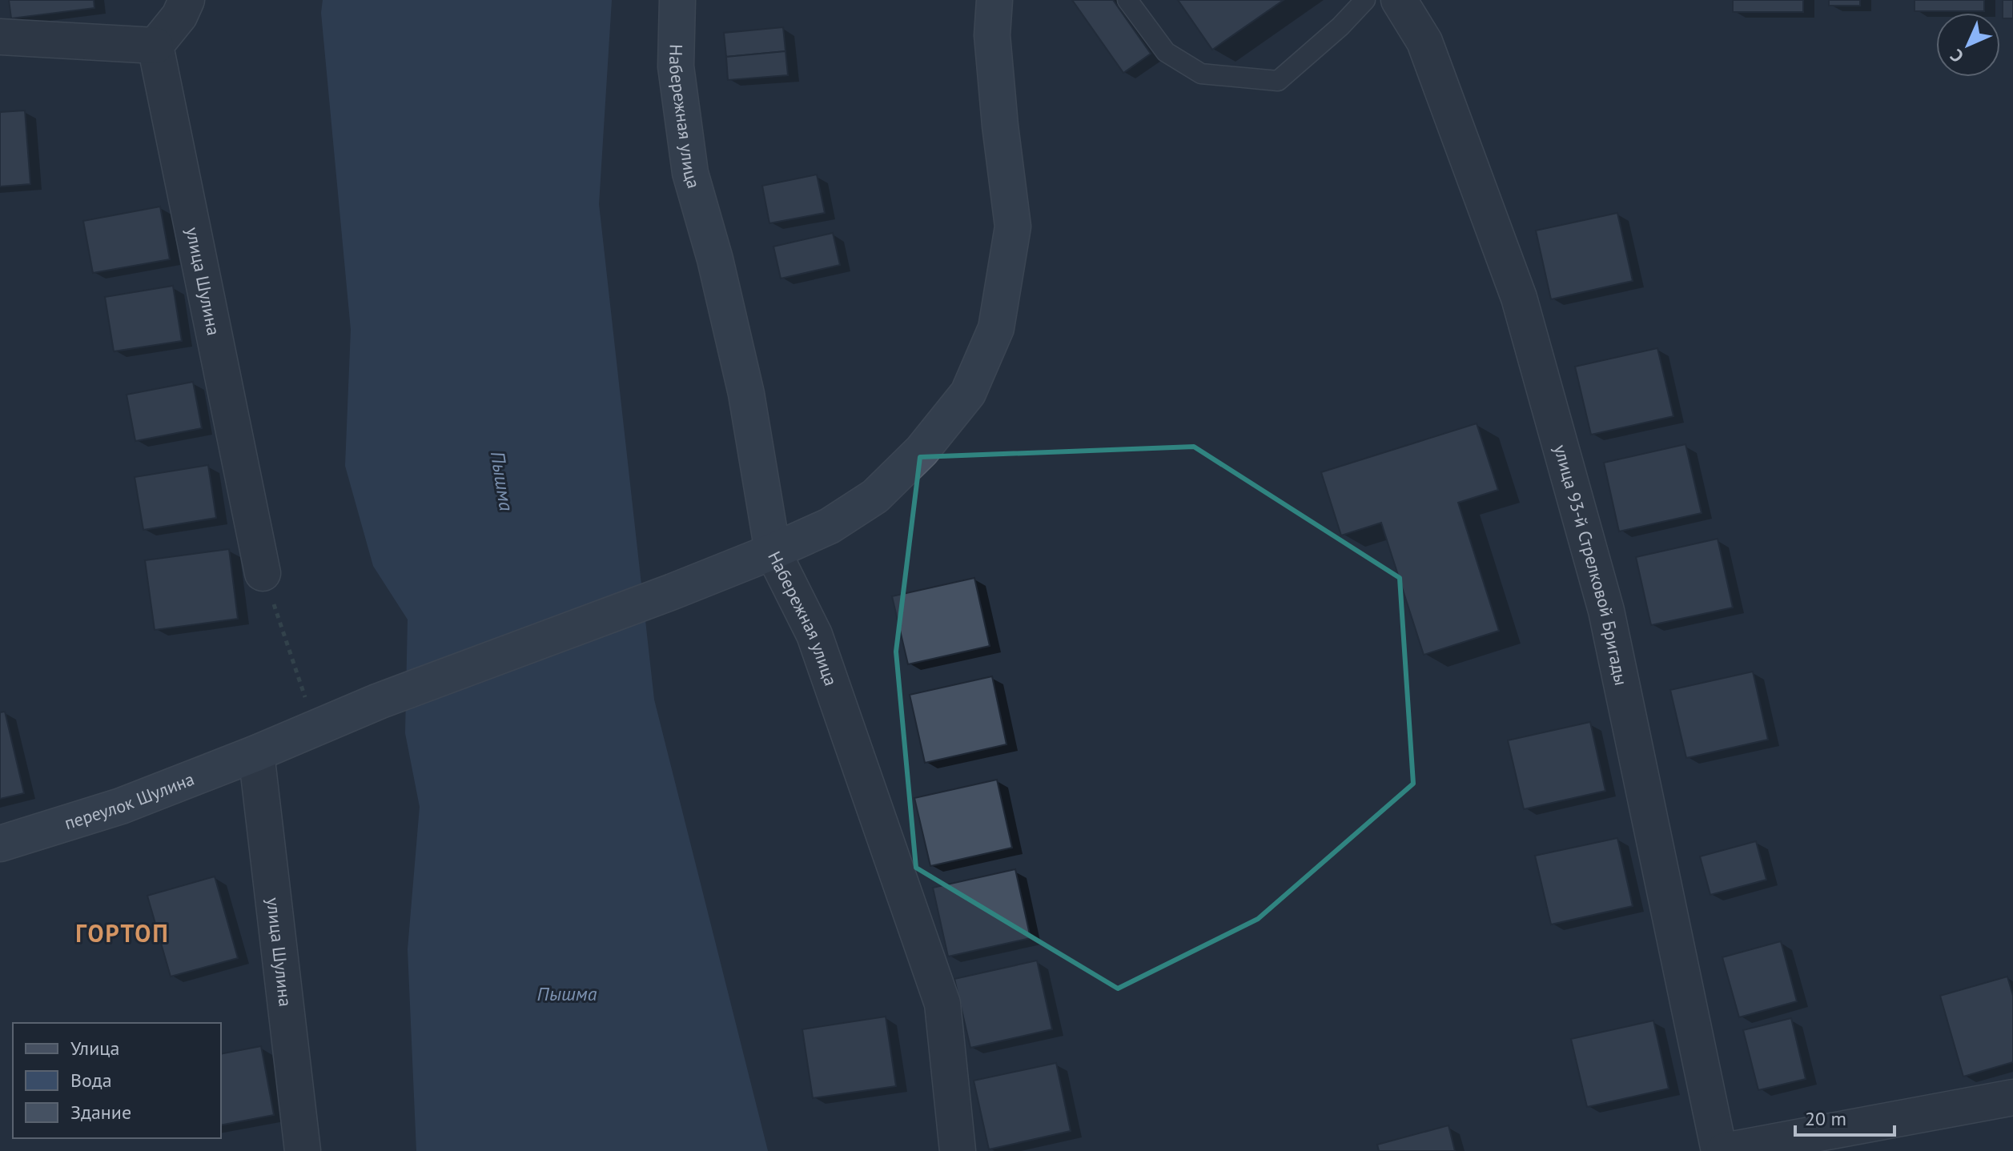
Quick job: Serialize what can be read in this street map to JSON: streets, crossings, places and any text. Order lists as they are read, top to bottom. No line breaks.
{"streets":{"main road":["Набережная улица","переулок Шулина"],"street":["улица Шулина","улица 93-й Стрелковой Бригады"]},"crossings":[["Набережная улица","переулок Шулина"],["улица Шулина","переулок Шулина"]],"districts":["ГОРТОП"],"water":["Пышма"],"legend":["Улица","Вода","Здание"],"scale_bar":"20 m","north":"bottom left"}
